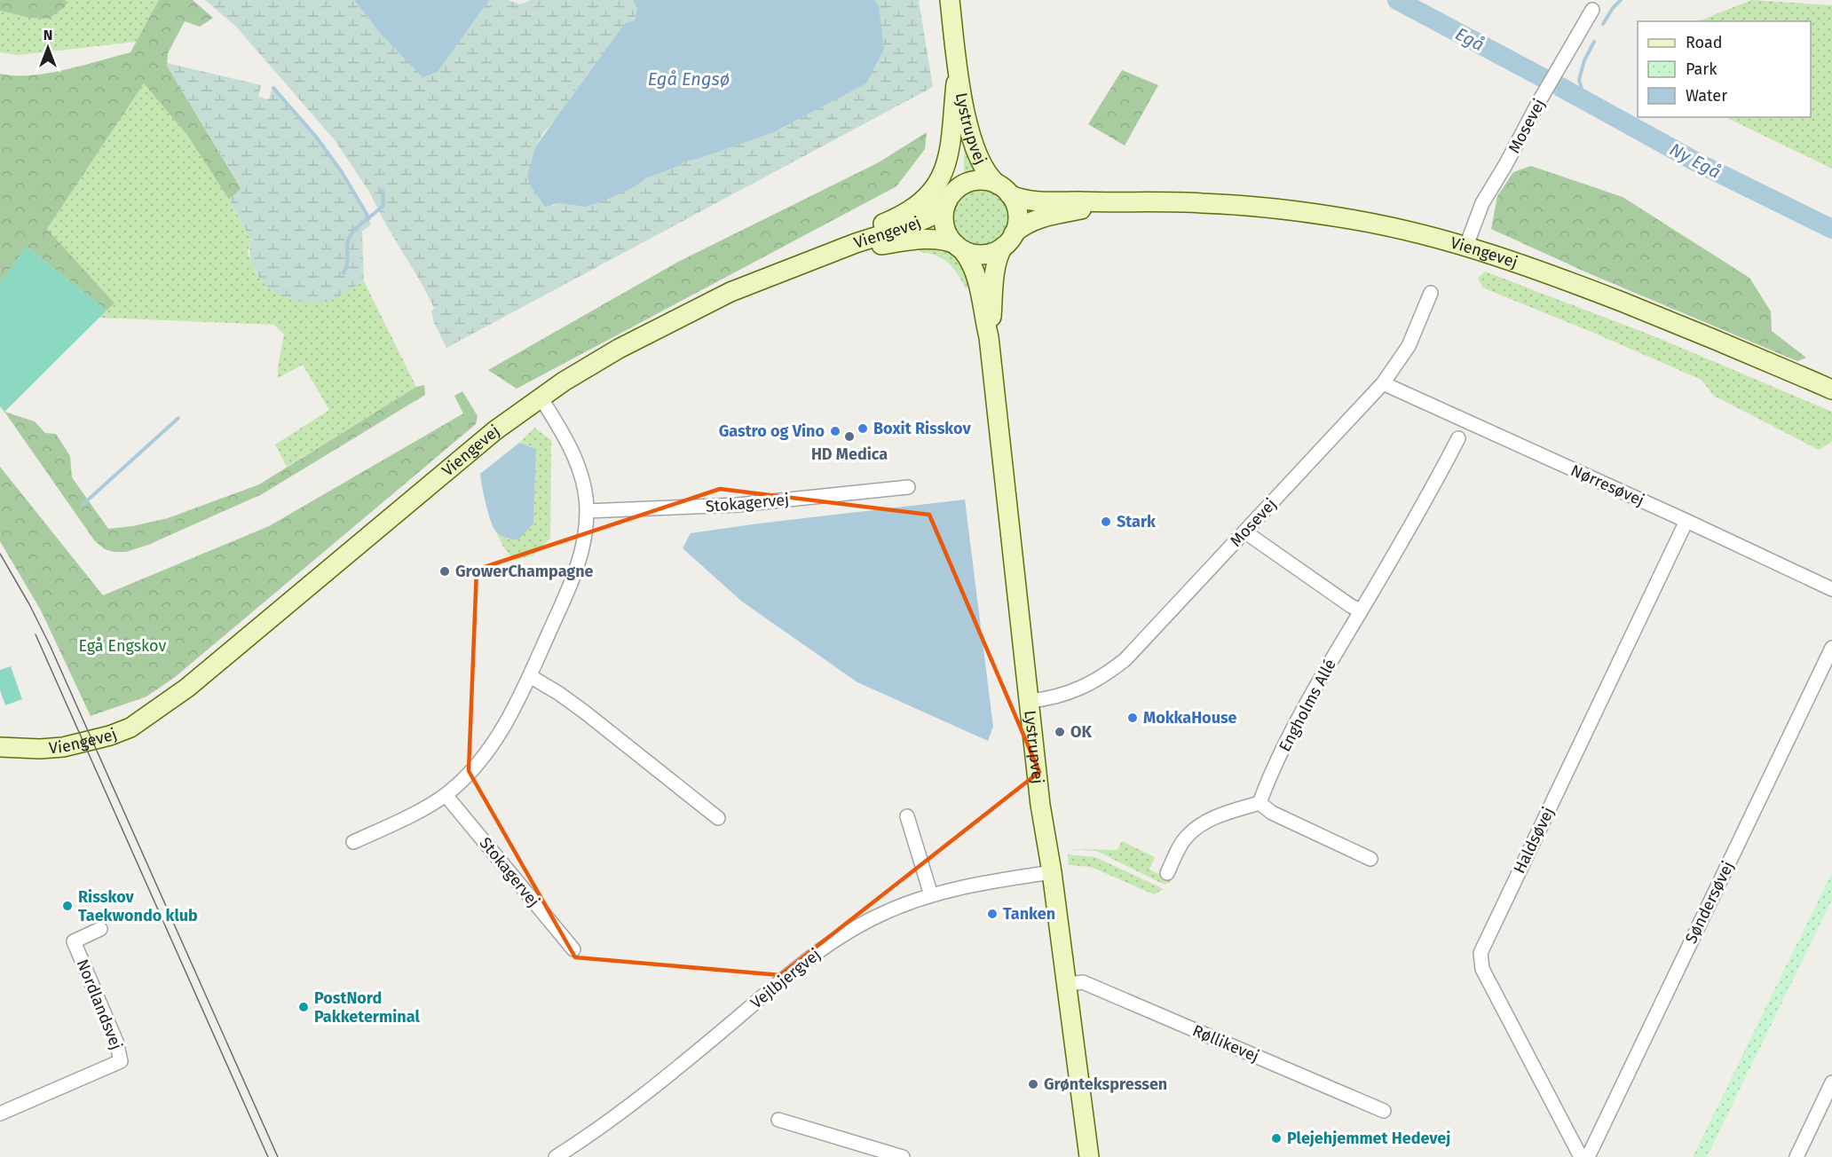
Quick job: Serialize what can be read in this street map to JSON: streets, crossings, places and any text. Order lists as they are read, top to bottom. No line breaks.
{"streets":{"street":["Mosevej","Lystrupvej","Viengevej","Nørresøvej","Stokagervej","Engholms Allé","Haldsøvej","Søndersøvej","Vejlbjergvej","Nordlandsvej","Røllikevej"]},"crossings":[["Mosevej","Lystrupvej"],["Mosevej","Viengevej"],["Mosevej","Nørresøvej"],["Lystrupvej","Viengevej"],["Lystrupvej","Vejlbjergvej"],["Lystrupvej","Røllikevej"],["Nørresøvej","Haldsøvej"]],"water":["Egå","Egå Engsø","Ny Egå"],"parks":["Egå Engskov"],"places":["Boxit Risskov","Gastro og Vino","HD Medica","Stark","GrowerChampagne","MokkaHouse","OK","Risskov Taekwondo klub","Tanken","PostNord Pakketerminal","Grøntekspressen","Plejehjemmet Hedevej"],"legend":["Road","Park","Water"],"north":"top"}
